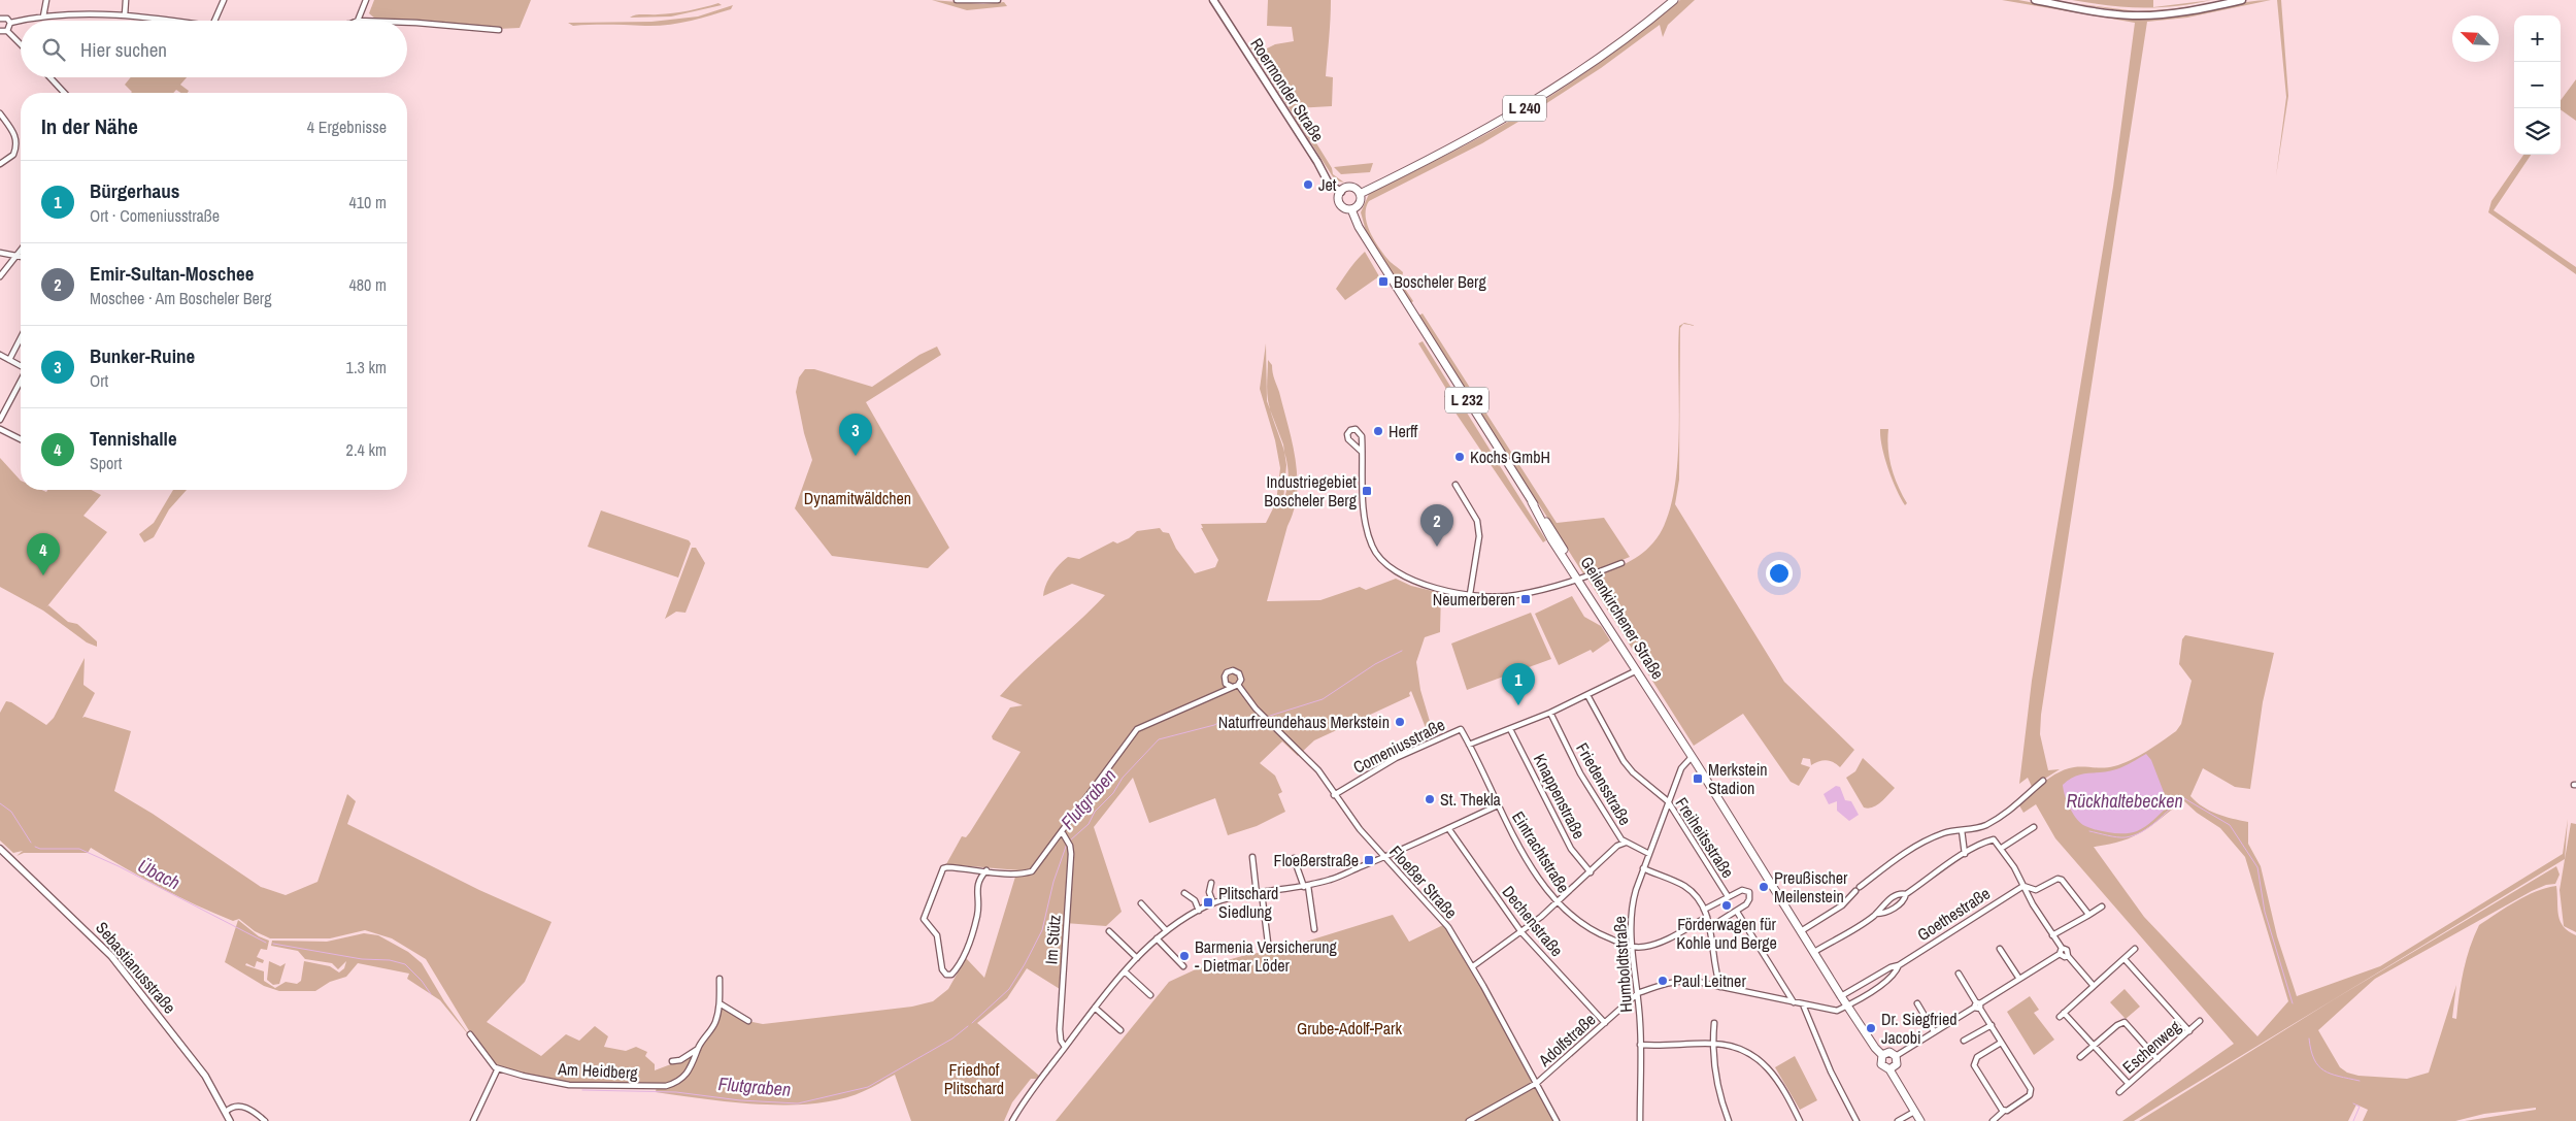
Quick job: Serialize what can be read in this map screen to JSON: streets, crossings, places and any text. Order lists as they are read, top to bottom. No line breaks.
{"streets":{"main road":["Roermonder Straße","L 240","L 232","Geilenkirchener Straße"],"street":["Comeniusstraße","Friedensstraße","Knappenstraße","Freiheitsstraße","Eintrachtstraße","Floeßer Straße","Goethestraße","Dechenstraße","Im Stütz","Humboldtstraße","Sebastianusstraße","Adolfstraße","Eschenweg","Am Heidberg"]},"crossings":[["Roermonder Straße","L 240"],["Roermonder Straße","Geilenkirchener Straße"],["L 240","Geilenkirchener Straße"],["L 232","Geilenkirchener Straße"],["Geilenkirchener Straße","Comeniusstraße"],["Geilenkirchener Straße","Goethestraße"],["Geilenkirchener Straße","Humboldtstraße"],["Geilenkirchener Straße","Adolfstraße"],["Comeniusstraße","Friedensstraße"],["Comeniusstraße","Knappenstraße"],["Comeniusstraße","Freiheitsstraße"],["Comeniusstraße","Eintrachtstraße"],["Comeniusstraße","Floeßer Straße"],["Friedensstraße","Humboldtstraße"],["Freiheitsstraße","Humboldtstraße"],["Eintrachtstraße","Humboldtstraße"],["Floeßer Straße","Adolfstraße"],["Goethestraße","Adolfstraße"],["Dechenstraße","Adolfstraße"],["Humboldtstraße","Adolfstraße"]],"water":["Flutgraben","Rückhaltebecken","Übach"],"parks":["Dynamitwäldchen","Grube-Adolf-Park","Friedhof Plitschard"],"places":{"other":["Jet","Herff","Kochs GmbH","Naturfreundehaus Merkstein","St. Thekla","Preußischer Meilenstein","Förderwagen für Kohle und Berge","Barmenia Versicherung - Dietmar Löder","Paul Leitner","Dr. Siegfried Jacobi"],"transit":["Boscheler Berg","Industriegebiet Boscheler Berg","Neumerberen","Merkstein Stadion","Floeßerstraße","Plitschard Siedlung"]},"north":"top left","page":{"map_buttons":["+","−"],"search":"Hier suchen","heading":["In der Nähe","4 Ergebnisse"],"list":[{"mark":"1","name":"Bürgerhaus","note":"Ort · Comeniusstraße","value":"410 m"},{"mark":"2","name":"Emir-Sultan-Moschee","note":"Moschee · Am Boscheler Berg","value":"480 m"},{"mark":"3","name":"Bunker-Ruine","note":"Ort","value":"1.3 km"},{"mark":"4","name":"Tennishalle","note":"Sport","value":"2.4 km"}],"pins":["3","2","4","1"]}}
